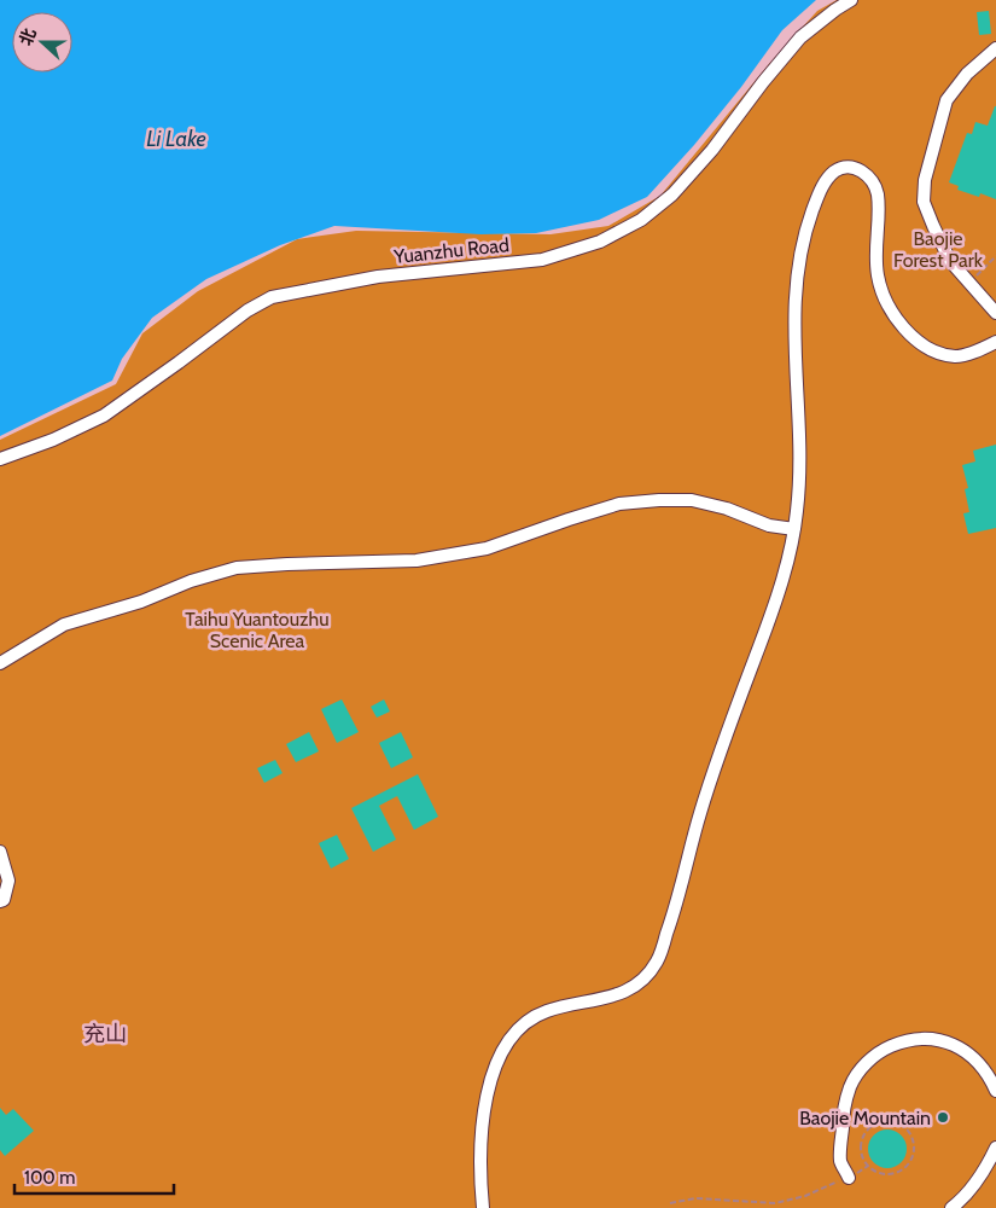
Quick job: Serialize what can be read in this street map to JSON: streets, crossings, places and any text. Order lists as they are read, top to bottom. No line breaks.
{"streets":{"street":["Yuanzhu Road"]},"districts":["充山"],"water":["Li Lake"],"parks":["Baojie Forest Park","Taihu Yuantouzhu Scenic Area"],"places":["Baojie Mountain"],"scale_bar":"100 m","north":"left"}
